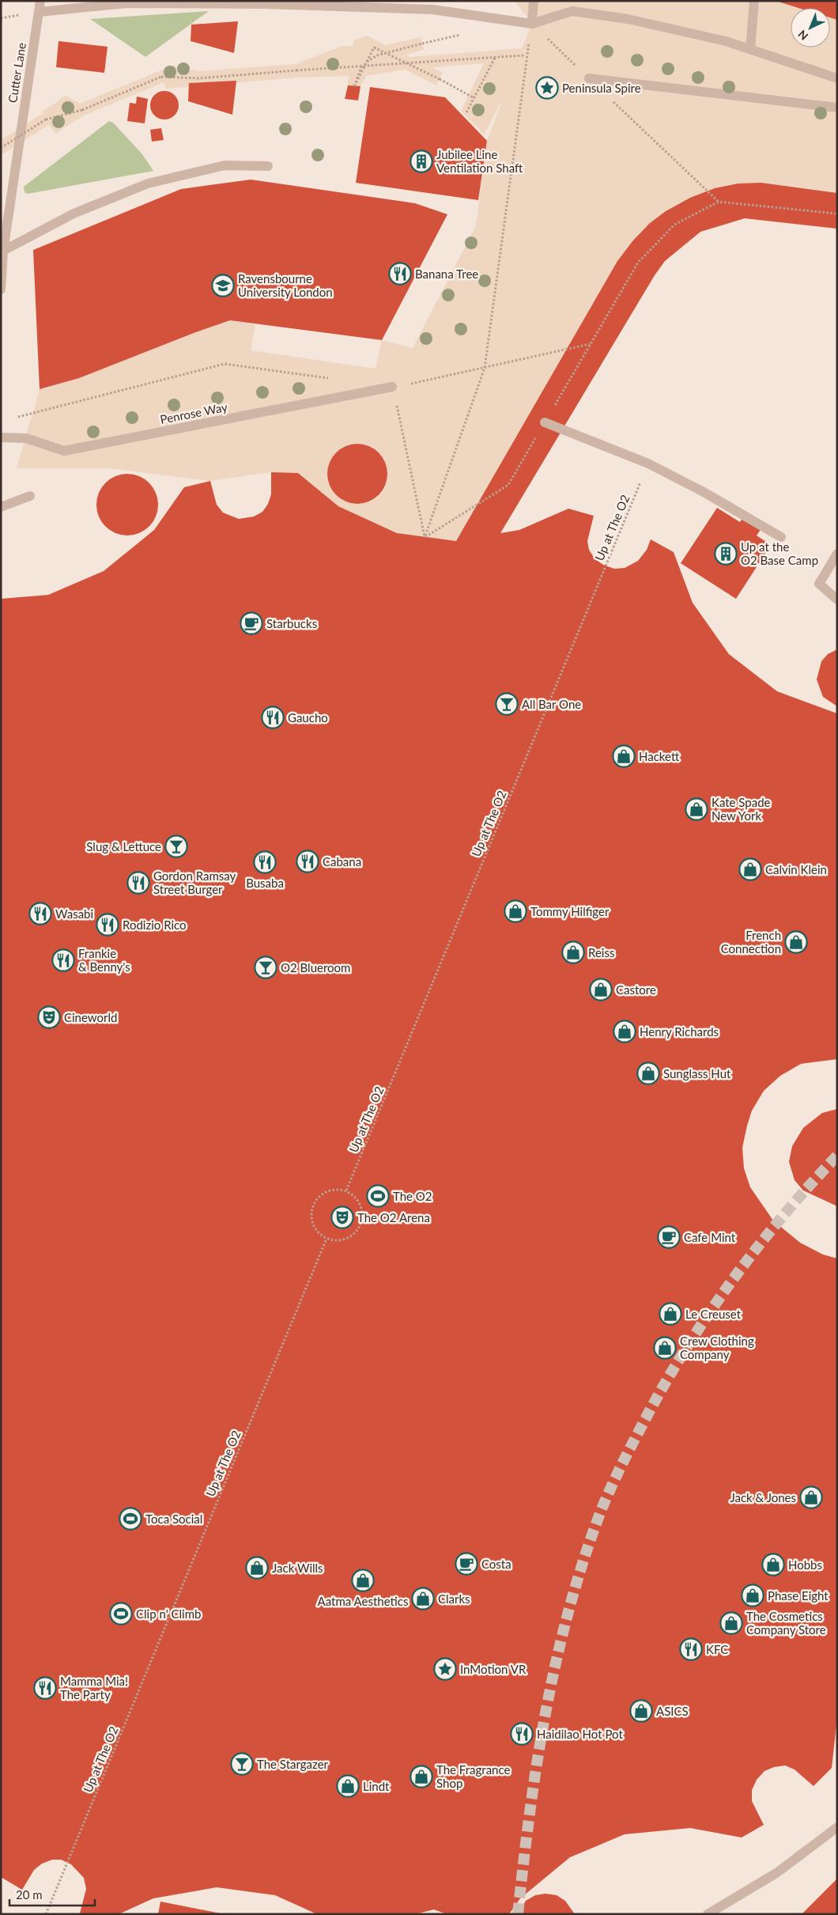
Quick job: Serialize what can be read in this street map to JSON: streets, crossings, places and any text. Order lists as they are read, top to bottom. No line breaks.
{"streets":{"street":["Cutter Lane","Penrose Way"],"path":["Up at The O2"]},"places":{"place":["Peninsula Spire","InMotion VR"],"building":["Jubilee Line Ventilation Shaft","Up at the O2 Base Camp"],"restaurant":["Banana Tree","Gaucho","Cabana","Busaba","Gordon Ramsay Street Burger","Wasabi","Rodizio Rico","Frankie & Benny's","KFC","Mamma Mia! The Party","Haidilao Hot Pot"],"school or university":["Ravensbourne University London"],"cafe":["Starbucks","Cafe Mint","Costa"],"bar":["All Bar One","Slug & Lettuce","O2 Blueroom","The Stargazer"],"shop":["Hackett","Kate Spade New York","Calvin Klein","Tommy Hilfiger","French Connection","Reiss","Castore","Henry Richards","Sunglass Hut","Le Creuset","Crew Clothing Company","Jack & Jones","Hobbs","Jack Wills","Aatma Aesthetics","Phase Eight","Clarks","The Cosmetics Company Store","ASICS","The Fragrance Shop","Lindt"],"theatre":["Cineworld","The O2 Arena"],"sports":["The O2","Toca Social","Clip n' Climb"]},"scale_bar":"20 m","north":"bottom left"}
